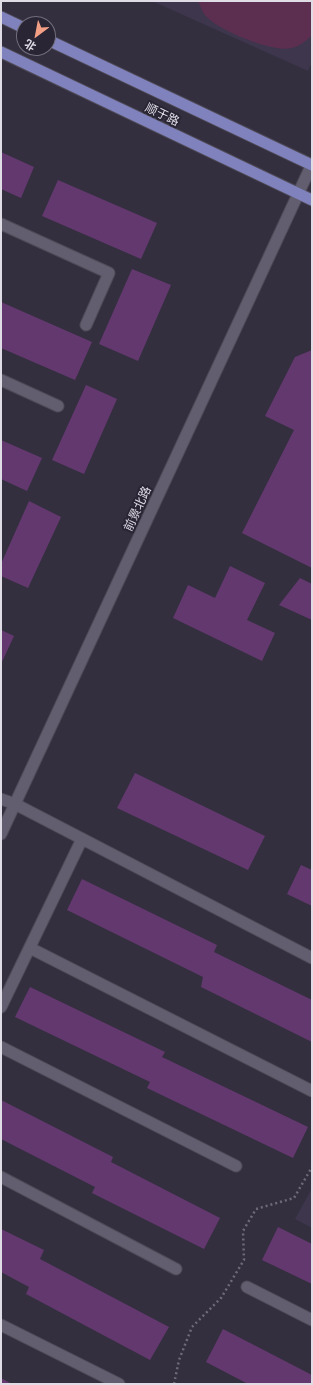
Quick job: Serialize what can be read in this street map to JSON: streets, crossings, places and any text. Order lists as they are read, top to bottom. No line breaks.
{"streets":{"main road":["顺于路"],"street":["前景北路"]},"crossings":[["顺于路","前景北路"]],"north":"bottom left"}
